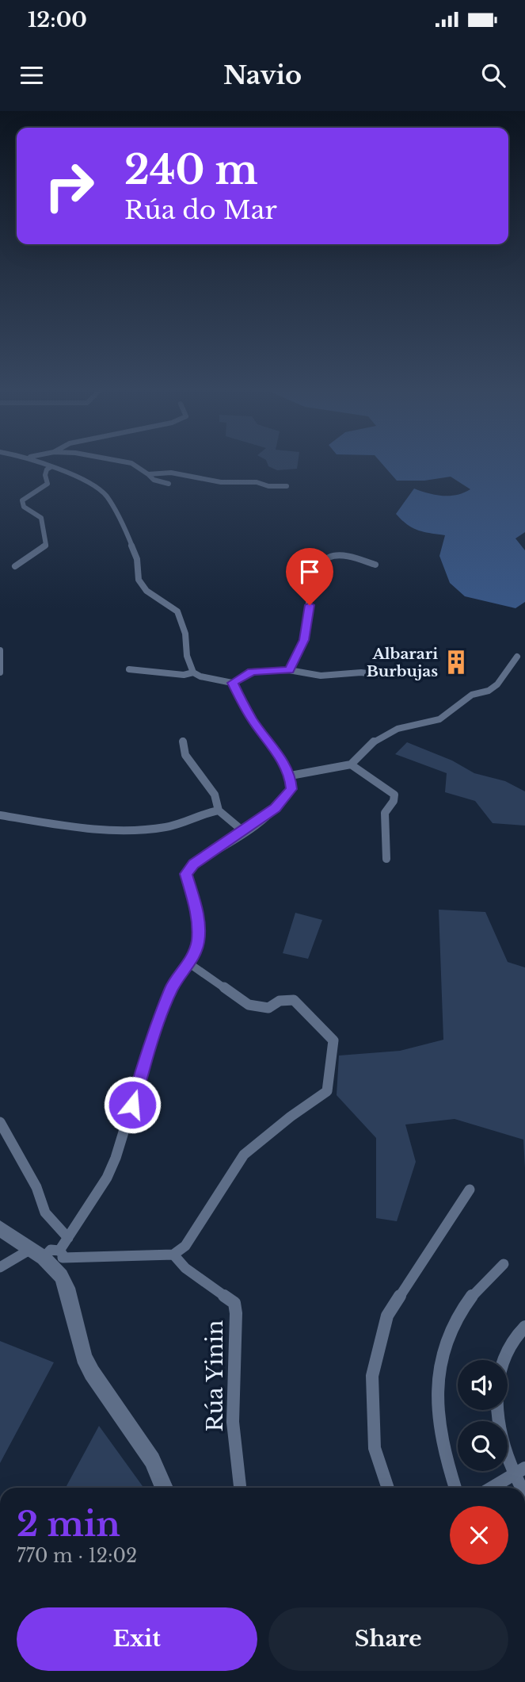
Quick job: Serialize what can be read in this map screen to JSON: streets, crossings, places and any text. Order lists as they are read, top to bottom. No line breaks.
{"streets":{"street":["Rúa Yinin"]},"places":{"building":["Albarari Burbujas"]},"page":{"status":"12:00","header":"Navio","turn":["240 m","Rúa do Mar"],"heading":["2 min","770 m · 12:02"],"buttons":["Exit","Share"]}}
